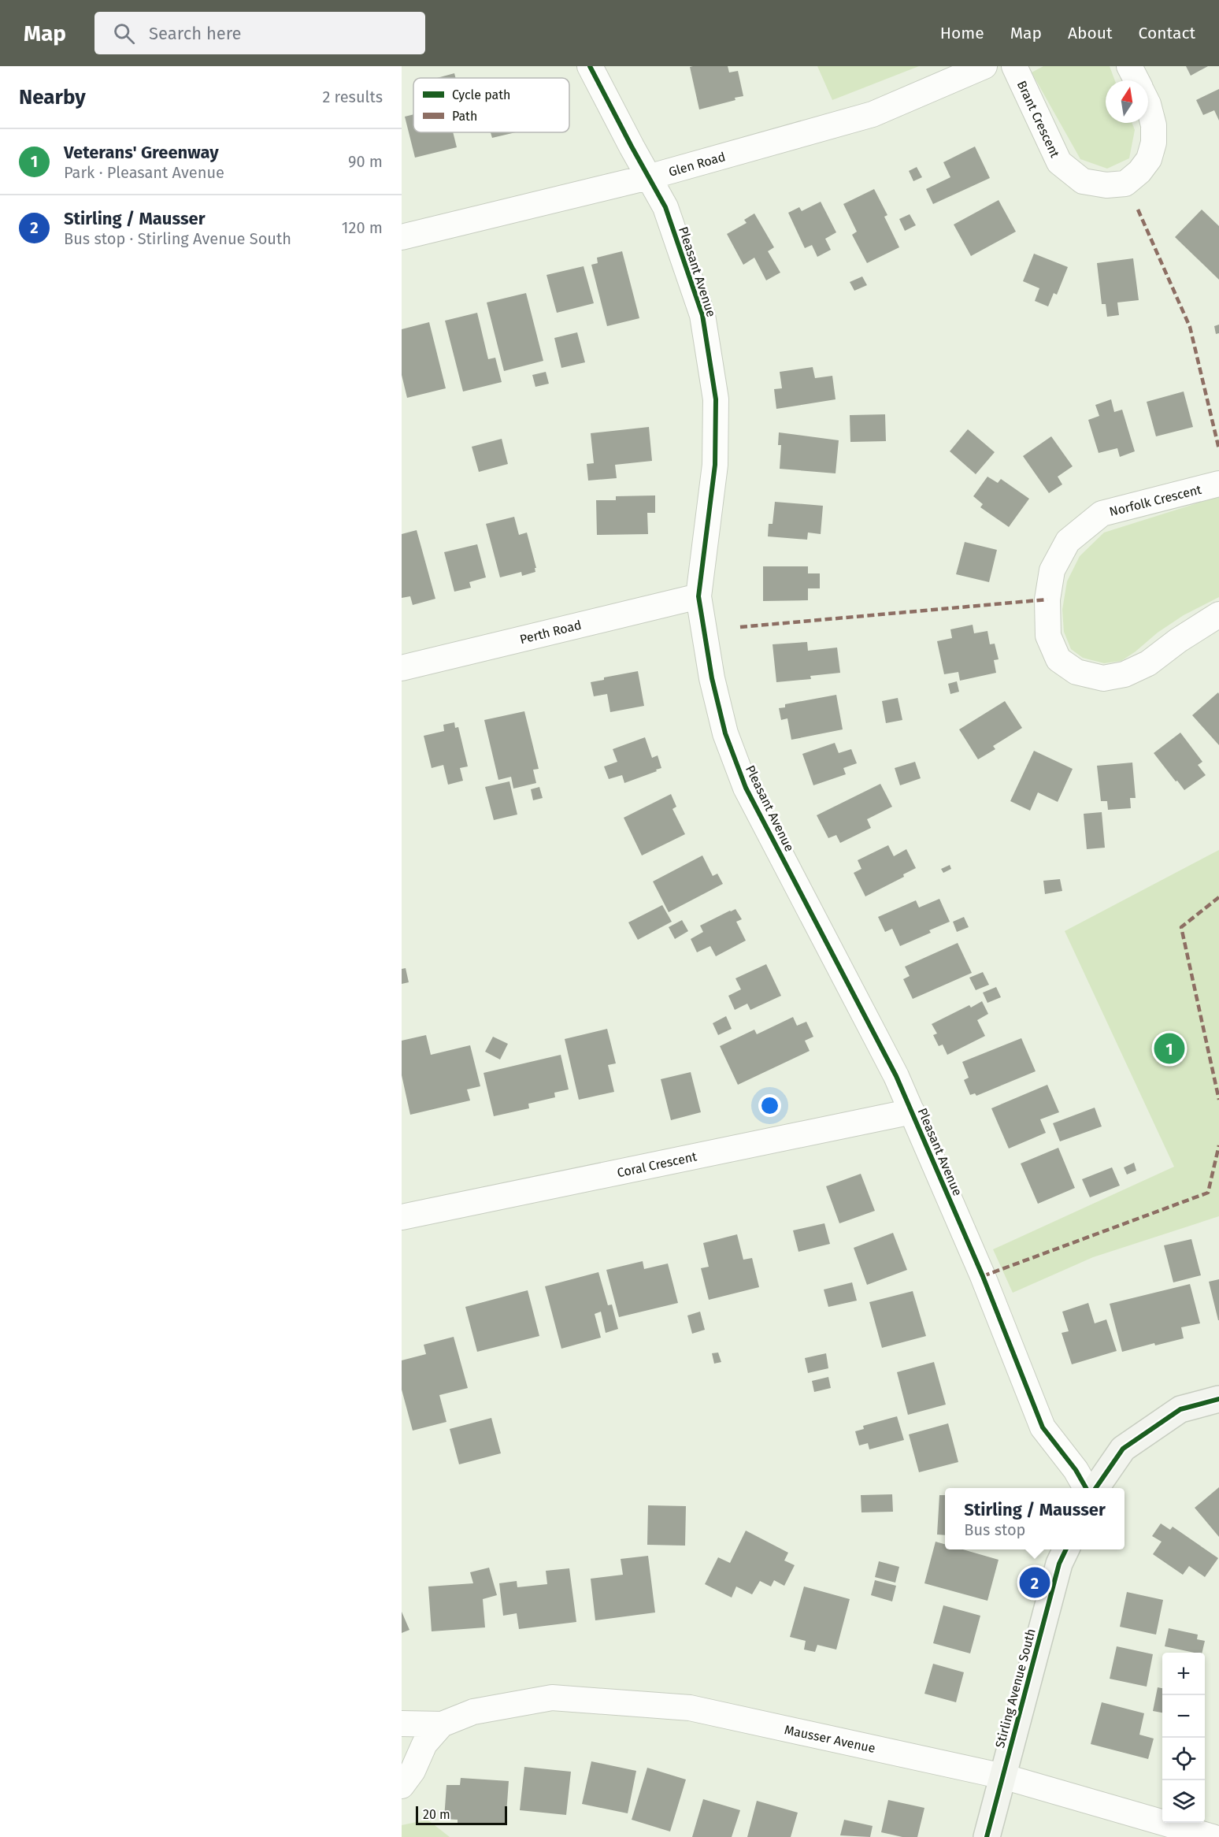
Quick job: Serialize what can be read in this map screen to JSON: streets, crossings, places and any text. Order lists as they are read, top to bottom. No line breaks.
{"streets":{"street":["Brant Crescent","Glen Road","Pleasant Avenue","Norfolk Crescent","Perth Road","Coral Crescent","Stirling Avenue South","Mausser Avenue"]},"crossings":[["Glen Road","Pleasant Avenue"],["Pleasant Avenue","Perth Road"],["Pleasant Avenue","Coral Crescent"],["Stirling Avenue South","Mausser Avenue"]],"legend":["Cycle path","Path"],"scale_bar":"20 m","north":"top","page":{"header":"Map","search":"Search here","nav":["Home","Map","About","Contact"],"heading":["Nearby","2 results"],"list":[{"mark":"1","name":"Veterans' Greenway","note":"Park · Pleasant Avenue","value":"90 m"},{"mark":"2","name":"Stirling / Mausser","note":"Bus stop · Stirling Avenue South","value":"120 m"}],"pins":["1","2"],"popup":["Stirling / Mausser","Bus stop"],"map_buttons":["+","−"],"scale":"20 m"}}
